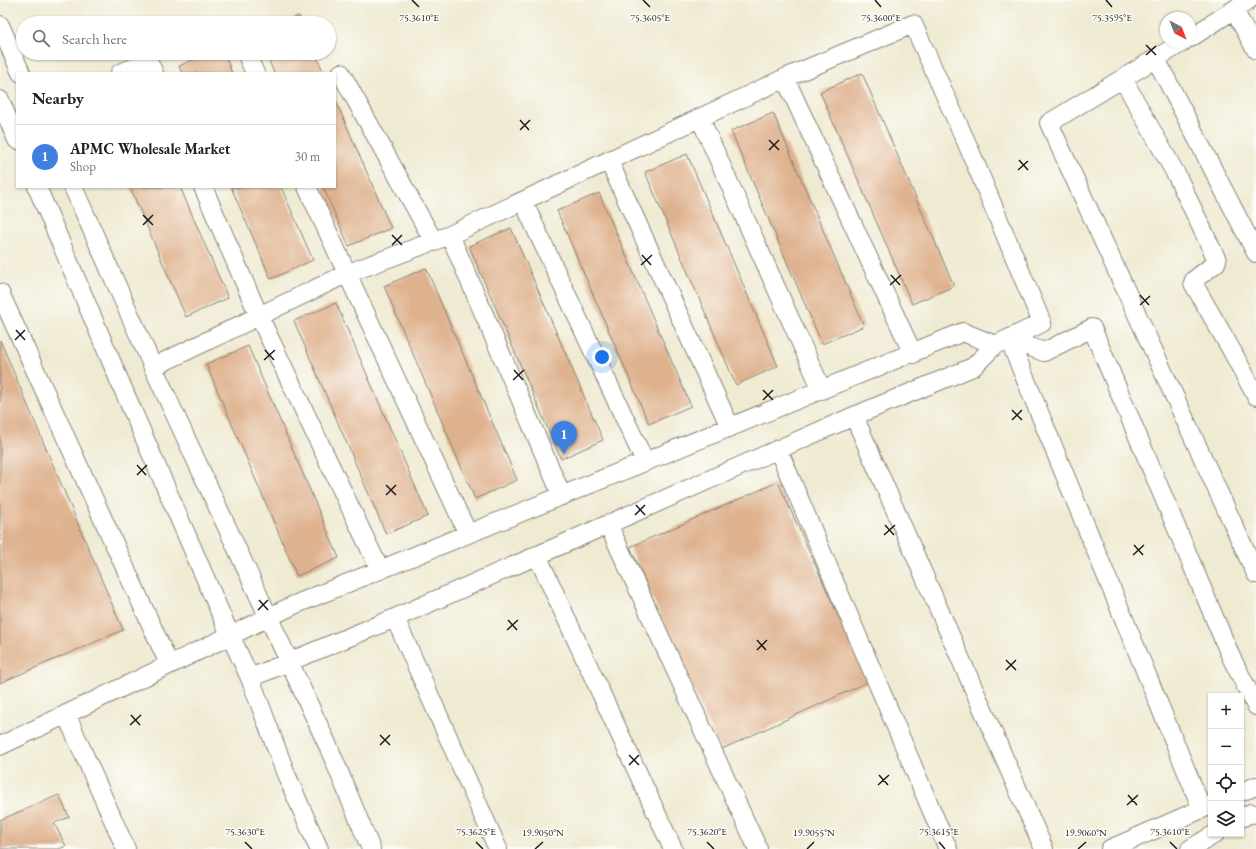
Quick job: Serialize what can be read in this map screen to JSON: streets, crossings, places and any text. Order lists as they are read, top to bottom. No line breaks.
{"north":"bottom right","page":{"search":"Search here","heading":"Nearby","list":[{"mark":"1","name":"APMC Wholesale Market","note":"Shop","value":"30 m"}],"pins":"1","map_buttons":["+","−"]},"coordinates":["75.3610°E","75.3605°E","75.3600°E","75.3595°E","75.3630°E","75.3625°E","75.3620°E","75.3615°E","19.9050°N","19.9055°N","19.9060°N"]}
